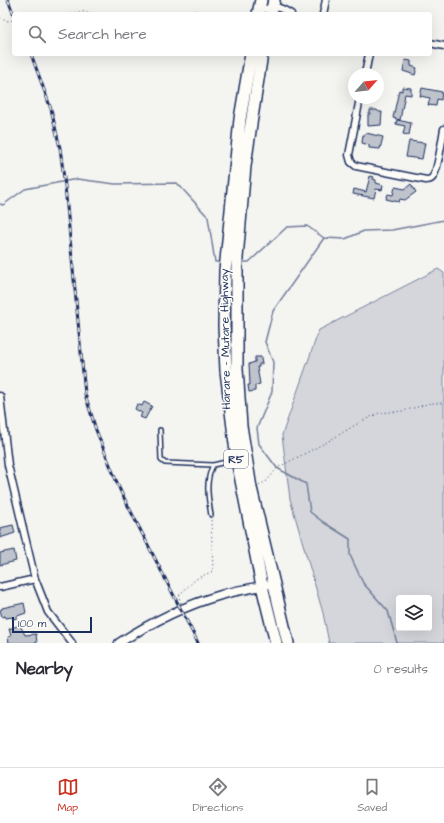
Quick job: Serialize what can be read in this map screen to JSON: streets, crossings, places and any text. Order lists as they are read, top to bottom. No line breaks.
{"streets":{"highway":["Harare - Mutare Highway","R5"]},"scale_bar":"100 m","north":"top right","page":{"search":"Search here","scale":"100 m","heading":["Nearby","0 results"],"nav":["Map","Directions","Saved"]}}
